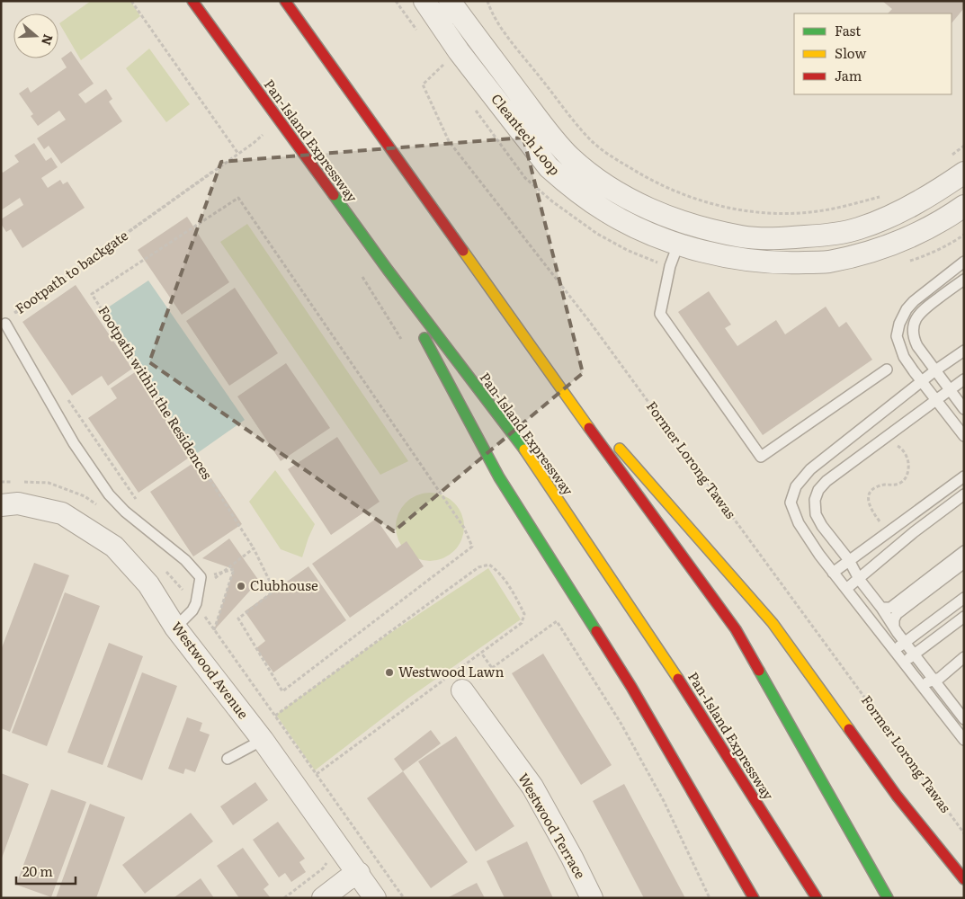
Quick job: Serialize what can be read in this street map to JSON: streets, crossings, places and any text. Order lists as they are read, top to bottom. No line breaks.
{"streets":{"highway":["Pan-Island Expressway"],"street":["Cleantech Loop","Westwood Avenue","Westwood Terrace"],"path":["Footpath to backgate","Footpath within the Residences","Former Lorong Tawas"]},"crossings":[["Cleantech Loop","Former Lorong Tawas"]],"places":["Clubhouse","Westwood Lawn"],"legend":["Fast","Slow","Jam"],"scale_bar":"20 m","north":"right"}
